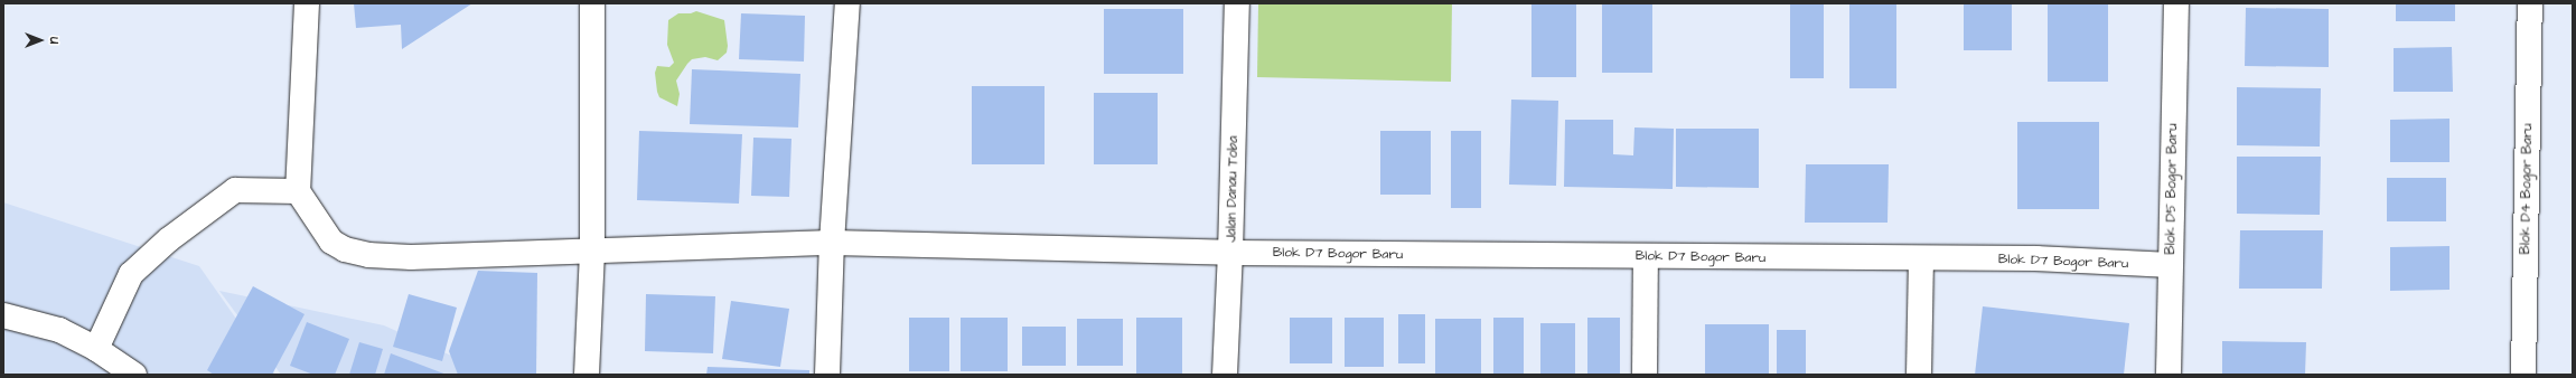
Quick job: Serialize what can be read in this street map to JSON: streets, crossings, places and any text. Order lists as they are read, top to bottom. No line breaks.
{"streets":{"street":["Jalan Danau Toba","Blok D5 Bogor Baru","Blok D4 Bogor Baru","Blok D7 Bogor Baru"]},"crossings":[["Jalan Danau Toba","Blok D7 Bogor Baru"],["Blok D5 Bogor Baru","Blok D7 Bogor Baru"]],"north":"right"}
